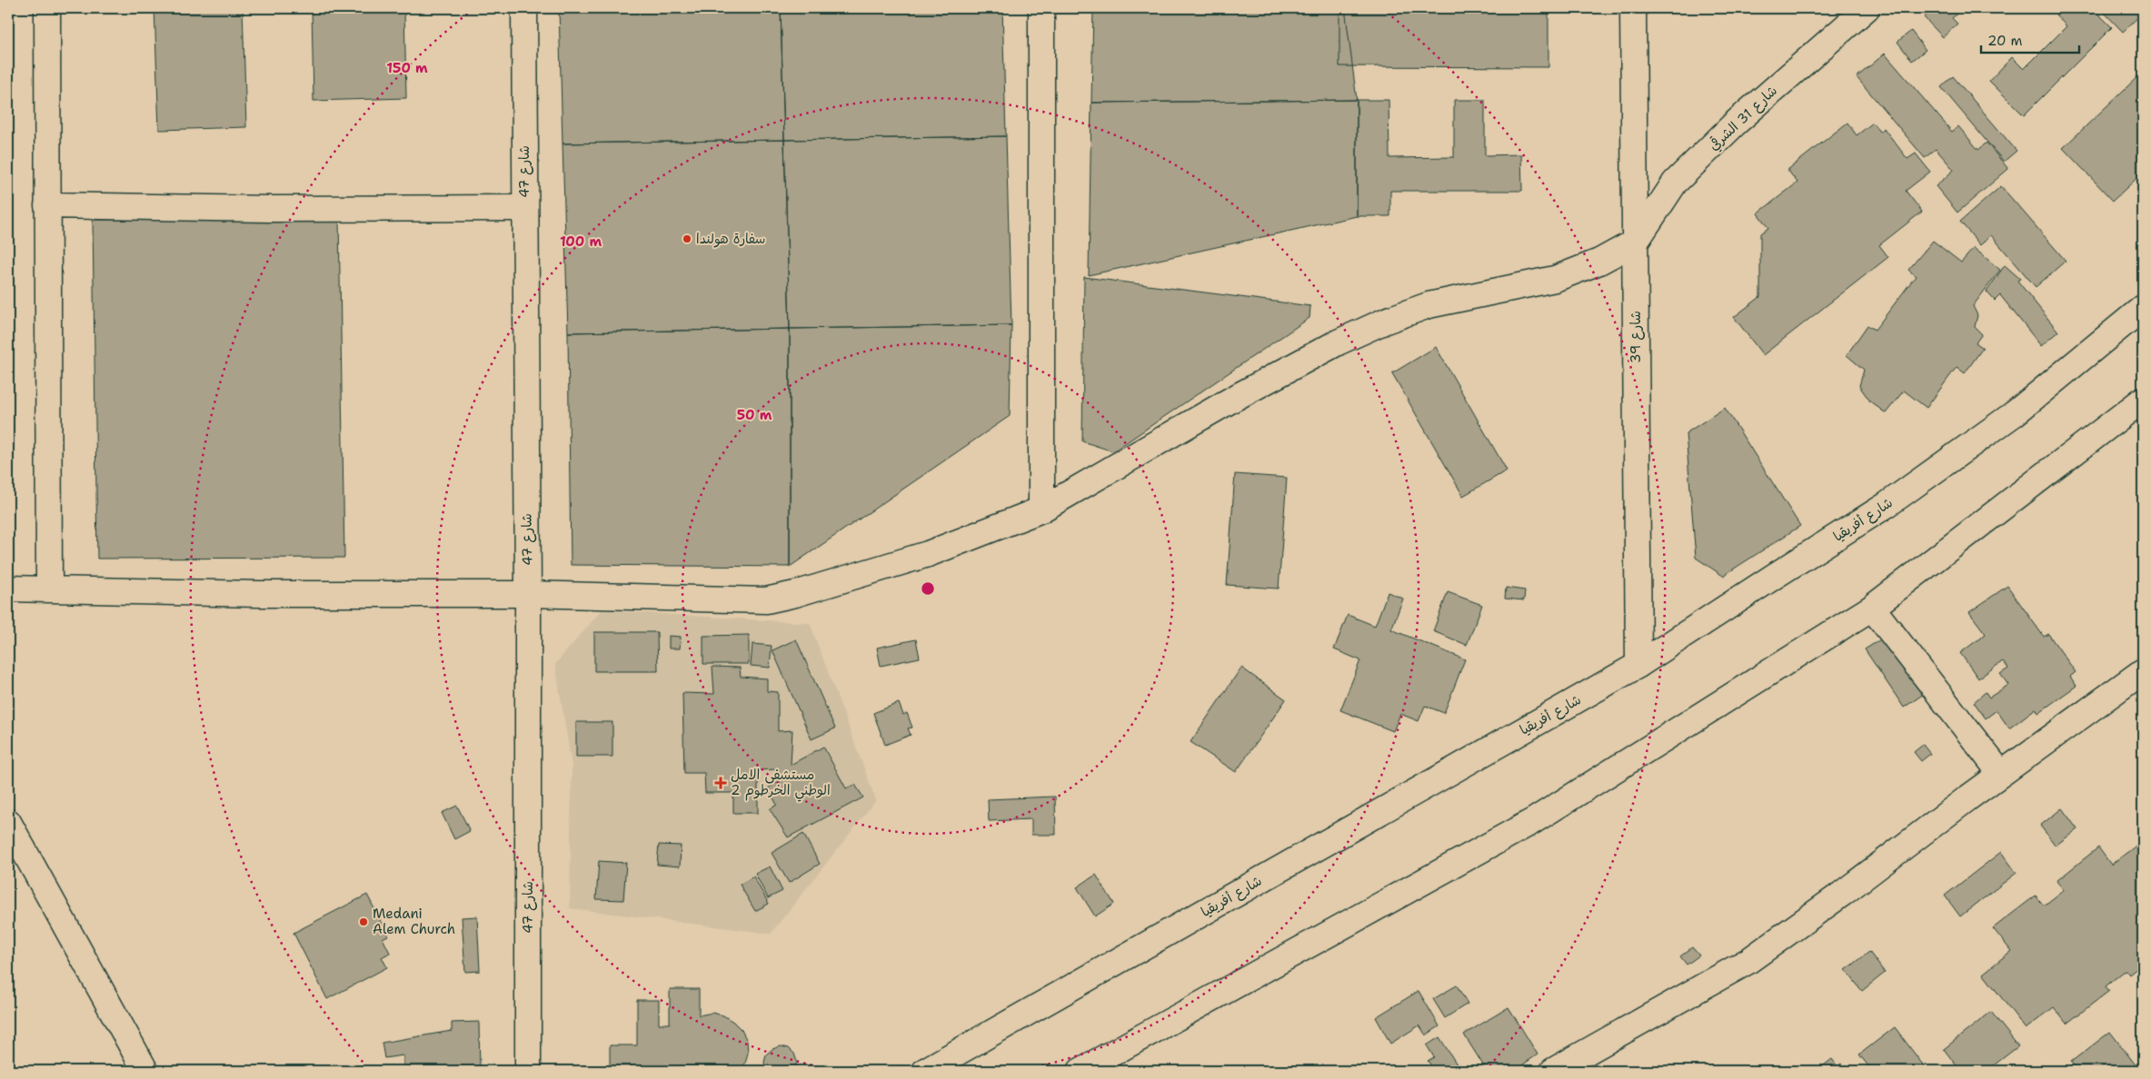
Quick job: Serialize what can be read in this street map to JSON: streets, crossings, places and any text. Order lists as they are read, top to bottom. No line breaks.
{"streets":{"main road":["شارع 31 الشرقي","شارع 47","شارع 39","شارع أفريقيا"]},"crossings":[["شارع 31 الشرقي","شارع 39"],["شارع 39","شارع أفريقيا"]],"places":{"other":["سفارة هولندا","Medani Alem Church"],"health":["مستشفى الامل الوطني الخرطوم 2"]},"scale_bar":"20 m","rings":["150 m","100 m","50 m"]}
